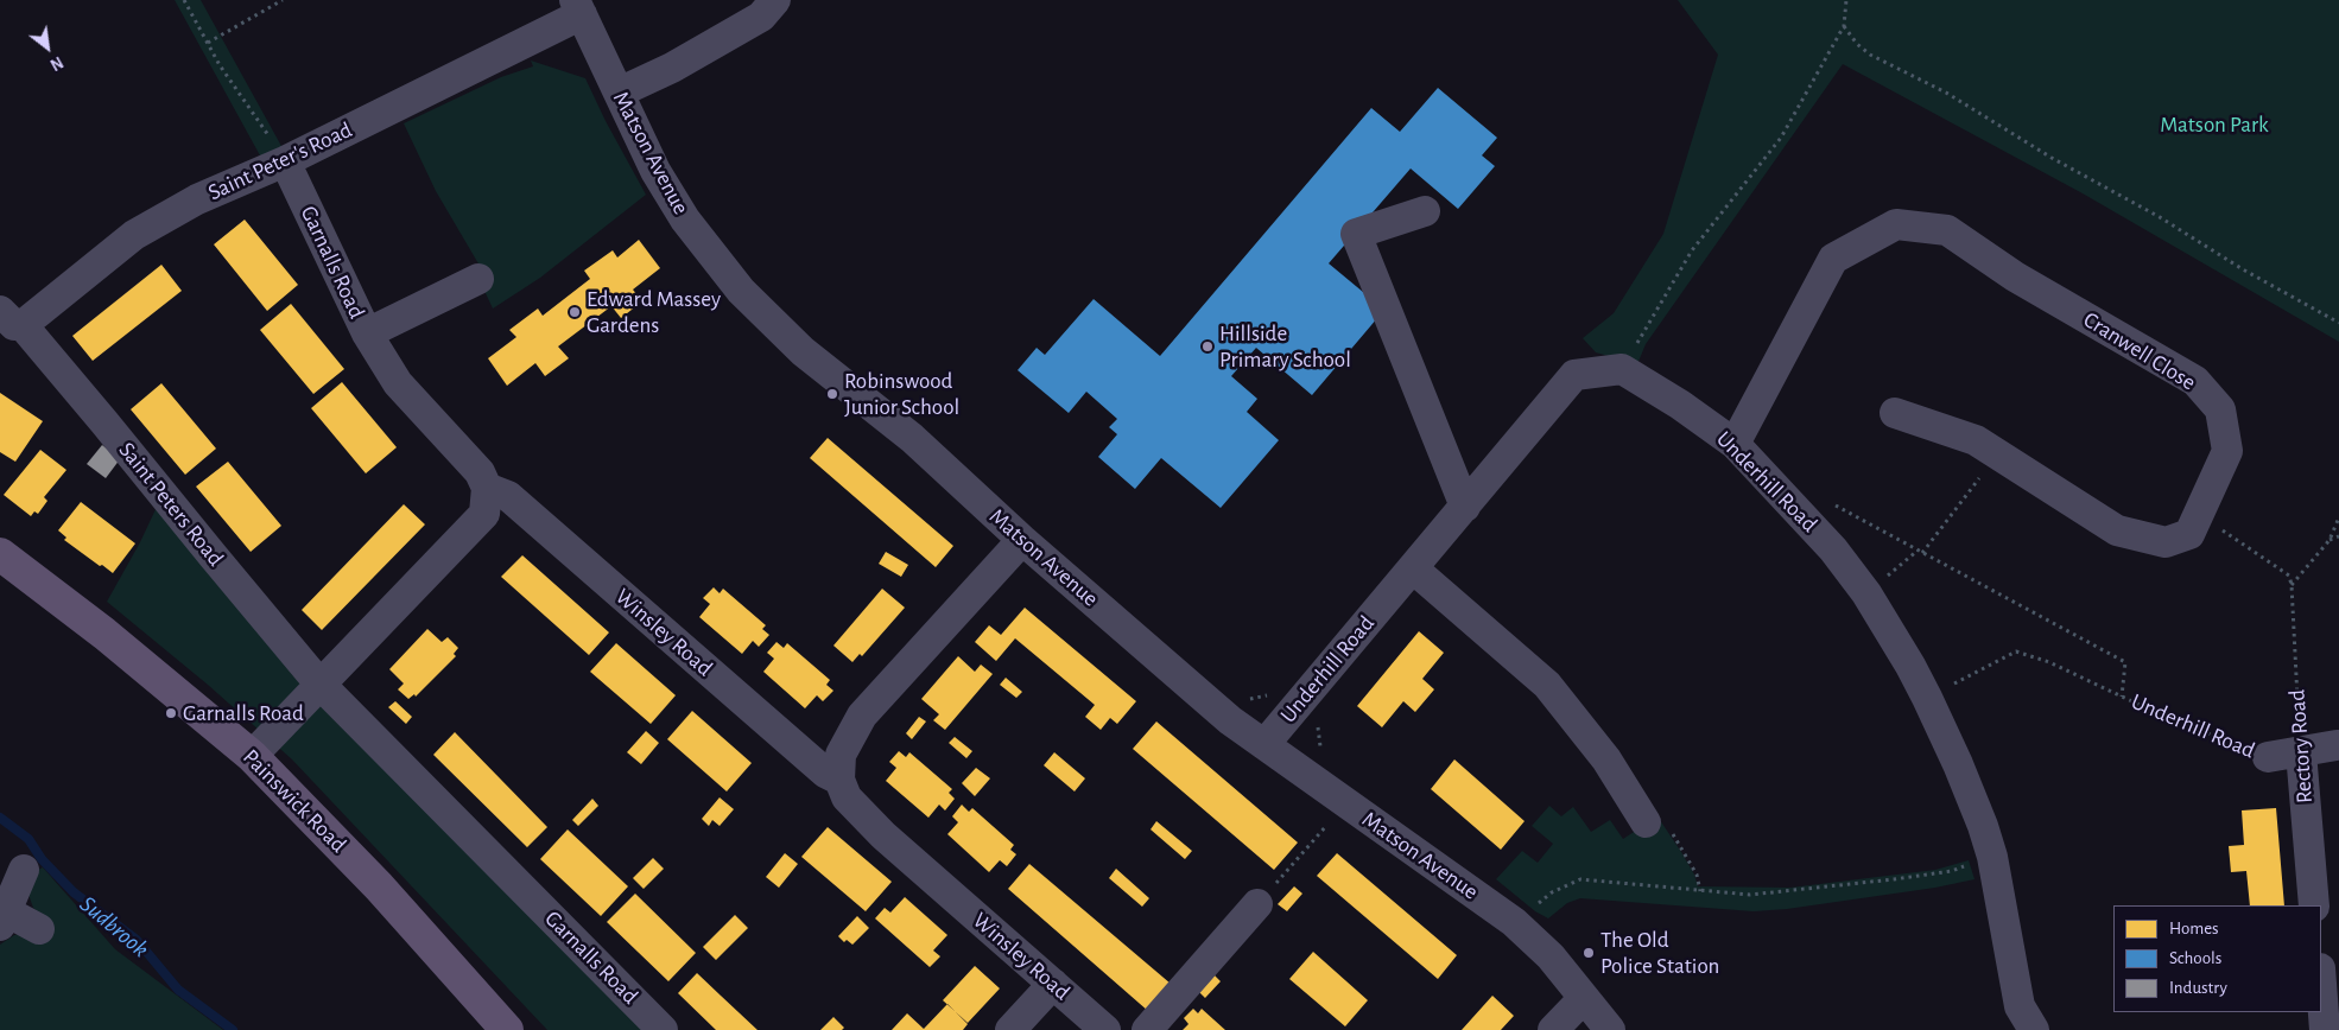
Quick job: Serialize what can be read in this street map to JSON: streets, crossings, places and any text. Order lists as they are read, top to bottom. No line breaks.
{"streets":{"main road":["Painswick Road"],"street":["Matson Avenue","Saint Peter's Road","Garnalls Road","Cranwell Close","Underhill Road","Saint Peters Road","Winsley Road","Rectory Road"]},"crossings":[["Matson Avenue","Saint Peter's Road"],["Matson Avenue","Underhill Road"],["Saint Peter's Road","Garnalls Road"],["Saint Peter's Road","Saint Peters Road"],["Garnalls Road","Saint Peters Road"],["Garnalls Road","Winsley Road"],["Cranwell Close","Underhill Road"]],"water":["Sudbrook"],"parks":["Matson Park"],"places":["Edward Massey Gardens","Hillside Primary School","Robinswood Junior School","Garnalls Road","The Old Police Station"],"legend":["Homes","Schools","Industry"],"north":"bottom right"}
